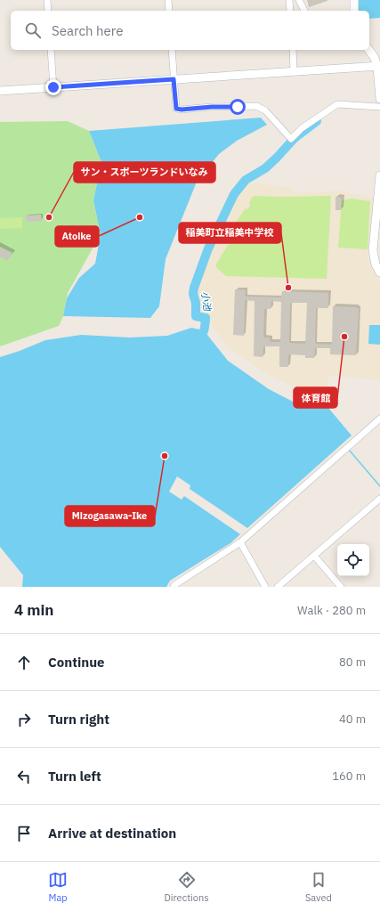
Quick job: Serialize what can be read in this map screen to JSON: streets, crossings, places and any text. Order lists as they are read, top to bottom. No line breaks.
{"water":["小池"],"places":["サン・スポーツランドいなみ","Atoike","稲美町立稲美中学校","体育館","Mizogasawa-Ike"],"page":{"search":"Search here","heading":["4 min","Walk · 280 m"],"list":[["Continue","80 m"],["Turn right","40 m"],["Turn left","160 m"],"Arrive at destination"],"nav":["Map","Directions","Saved"]}}
